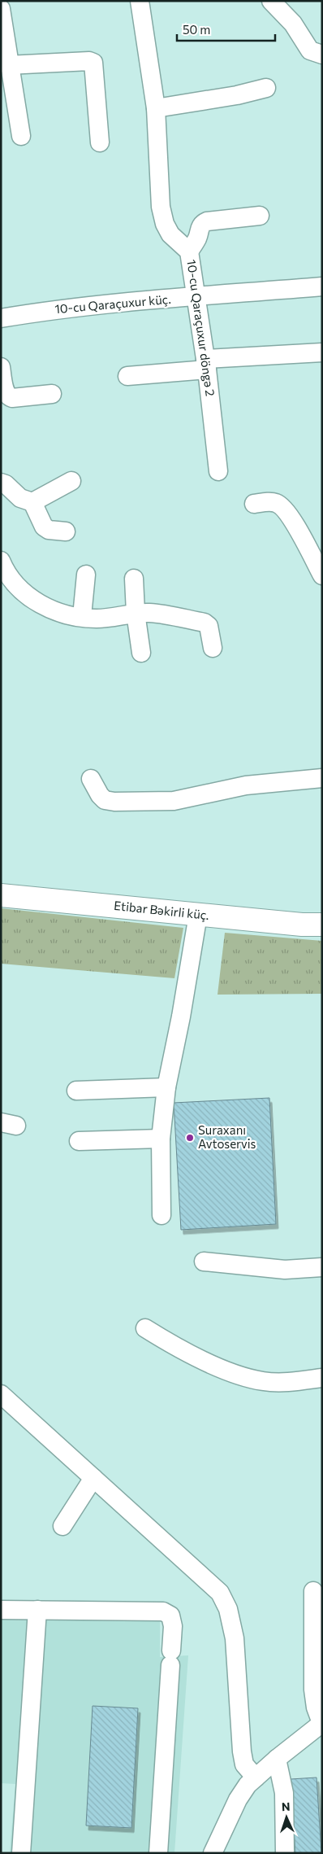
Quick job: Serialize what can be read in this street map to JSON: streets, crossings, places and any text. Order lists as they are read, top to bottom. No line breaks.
{"streets":{"main road":["Etibar Bəkirli küç."],"street":["10-cu Qaraçuxur küç.","10-cu Qaraçuxur döngə 2"]},"crossings":[["10-cu Qaraçuxur küç.","10-cu Qaraçuxur döngə 2"]],"places":["Suraxanı Avtoservis"],"scale_bar":"50 m","north":"top"}
